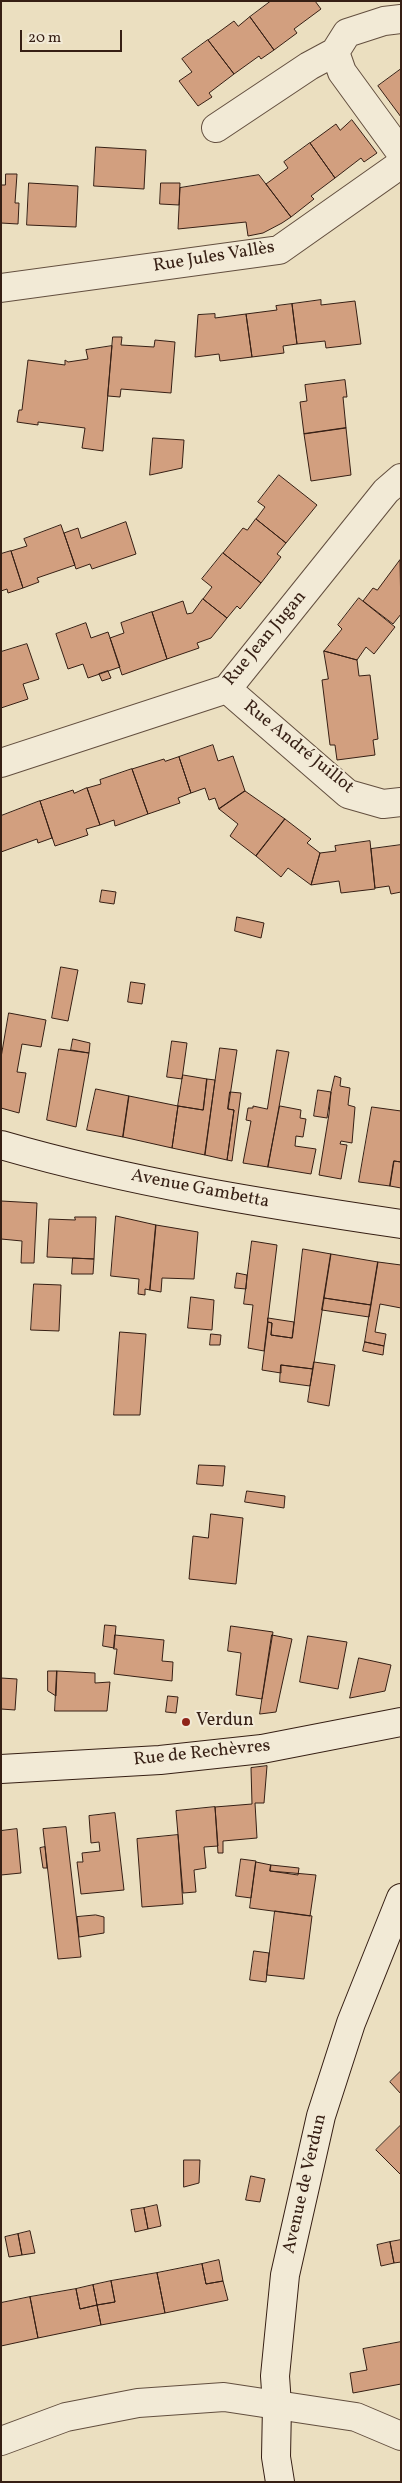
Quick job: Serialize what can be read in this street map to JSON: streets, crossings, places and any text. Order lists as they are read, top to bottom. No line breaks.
{"streets":{"street":["Rue Jules Vallès","Rue Jean Jugan","Rue André Juillot","Avenue Gambetta","Rue de Rechèvres","Avenue de Verdun"]},"crossings":[["Rue Jean Jugan","Rue André Juillot"]],"places":["Verdun"],"scale_bar":"20 m"}
